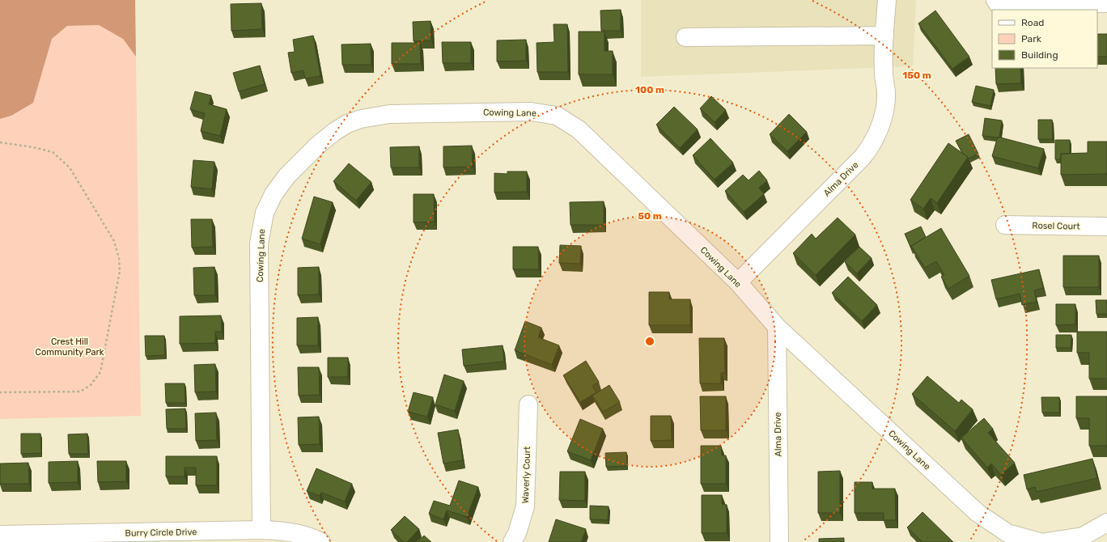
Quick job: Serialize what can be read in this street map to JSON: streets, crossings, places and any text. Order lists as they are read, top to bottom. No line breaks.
{"streets":{"street":["Cowing Lane","Alma Drive","Rosel Court","Waverly Court","Burry Circle Drive"]},"crossings":[["Cowing Lane","Alma Drive"],["Cowing Lane","Burry Circle Drive"]],"parks":["Crest Hill Community Park"],"legend":["Road","Park","Building"],"rings":["150 m","100 m","50 m"]}
